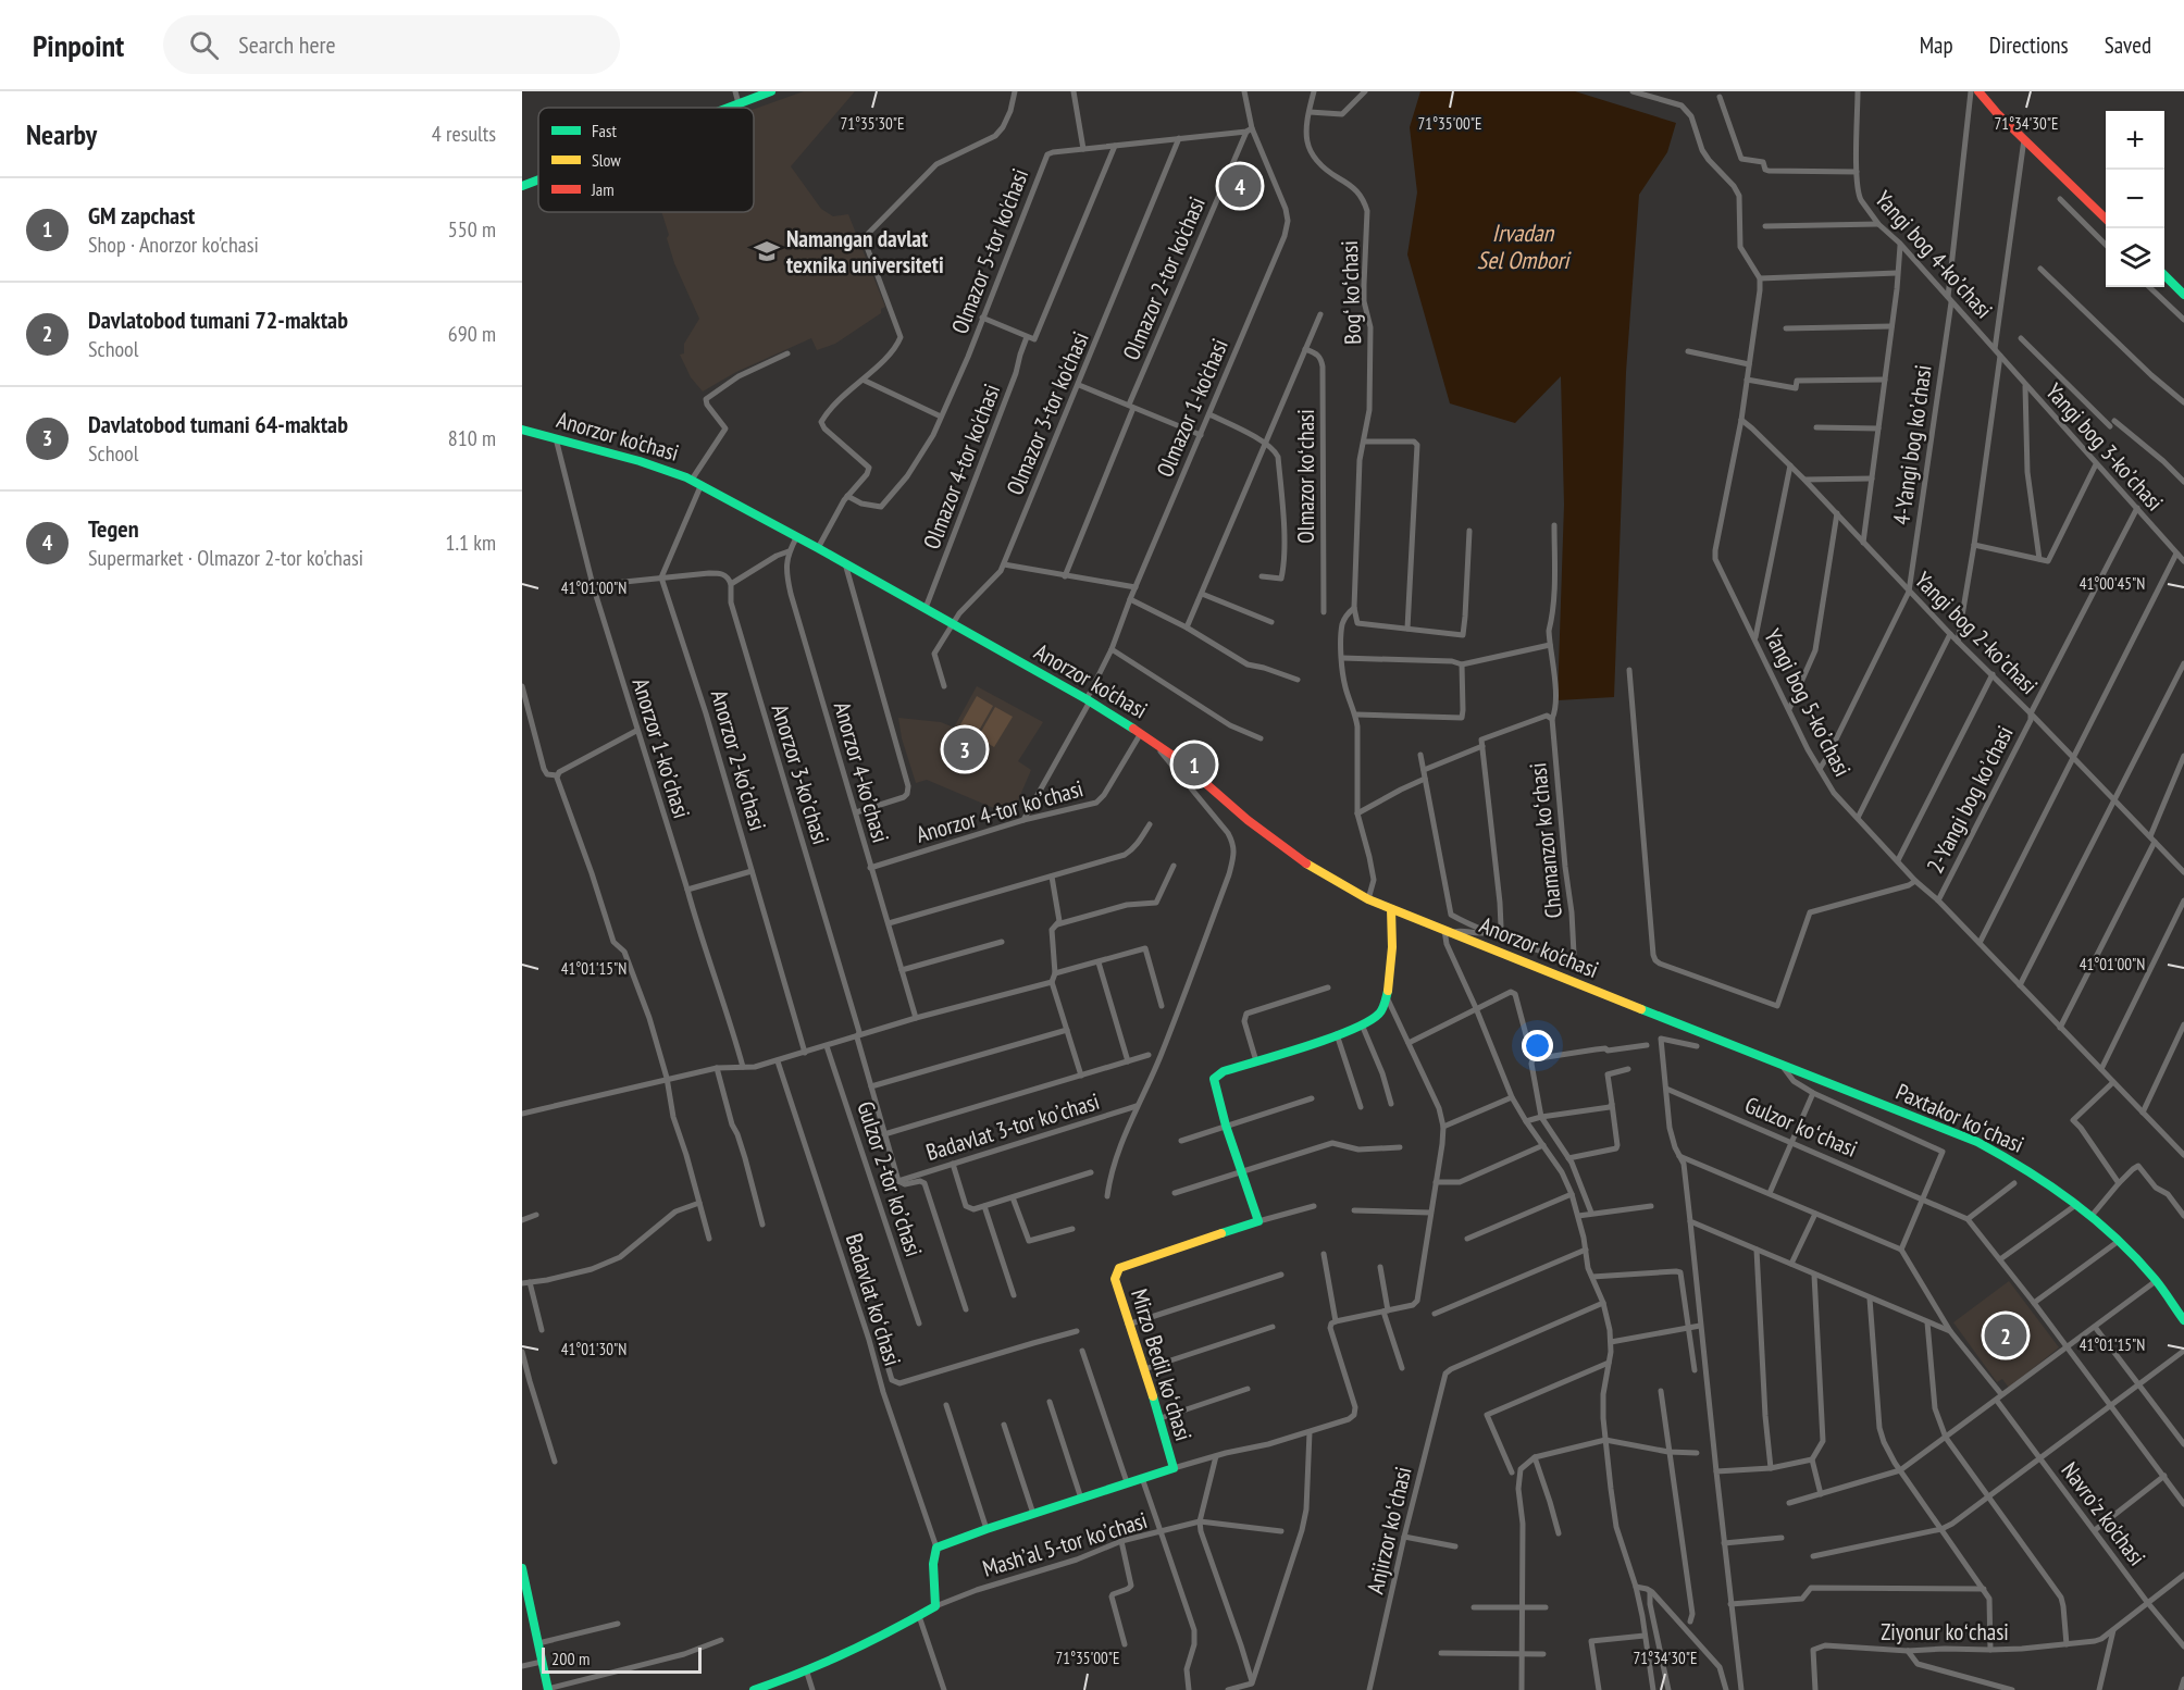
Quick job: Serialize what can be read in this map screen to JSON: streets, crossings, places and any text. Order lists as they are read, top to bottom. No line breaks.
{"streets":{"main road":["Anorzor ko'chasi","Paxtakor koʻchasi","Mirzo Bedil koʻchasi"],"street":["Olmazor 5-tor ko'chasi","Yangi bog 4-koʼchasi","Olmazor 2-tor ko'chasi","Bogʻ koʻchasi","Olmazor 1-ko'chasi","Olmazor 3-tor ko'chasi","4-Yangi bog koʼchasi","Yangi bog 3-koʼchasi","Olmazor 4-tor ko'chasi","Olmazor koʻchasi","Yangi bog 2-koʼchasi","Yangi bog 5-koʼchasi","Аnorzor 1-koʼchasi","Аnorzor 2-koʼchasi","Аnorzor 4-koʼchasi","Аnorzor 3-koʼchasi","2-Yangi bog koʼchasi","Anorzor 4-tor koʼchasi","Chamanzor koʻchasi","Badavlat 3-tor koʼchasi","Gulzor koʻchasi","Gulzor 2-tor koʼchasi","Badavlat koʻchasi","Navro'z ko'chasi","Anjirzor koʻchasi","Mashʼal 5-tor koʼchasi","Ziyonur koʻchasi"]},"crossings":[["Olmazor 5-tor ko'chasi","Olmazor 2-tor ko'chasi"],["Olmazor 5-tor ko'chasi","Olmazor 1-ko'chasi"],["Olmazor 5-tor ko'chasi","Olmazor 3-tor ko'chasi"],["Olmazor 5-tor ko'chasi","Olmazor 4-tor ko'chasi"],["Yangi bog 4-koʼchasi","4-Yangi bog koʼchasi"],["Yangi bog 4-koʼchasi","Yangi bog 3-koʼchasi"],["Olmazor 2-tor ko'chasi","Olmazor 1-ko'chasi"],["Olmazor 1-ko'chasi","Anorzor ko'chasi"],["Olmazor 1-ko'chasi","Anorzor 4-tor koʼchasi"],["Olmazor 3-tor ko'chasi","Anorzor ko'chasi"],["Anorzor ko'chasi","Olmazor 4-tor ko'chasi"],["Anorzor ko'chasi","Аnorzor 1-koʼchasi"],["Anorzor ko'chasi","Аnorzor 4-koʼchasi"],["Anorzor ko'chasi","Anorzor 4-tor koʼchasi"],["Anorzor ko'chasi","Paxtakor koʻchasi"],["4-Yangi bog koʼchasi","Yangi bog 2-koʼchasi"],["Yangi bog 3-koʼchasi","2-Yangi bog koʼchasi"],["Yangi bog 2-koʼchasi","Yangi bog 5-koʼchasi"],["Yangi bog 2-koʼchasi","2-Yangi bog koʼchasi"],["Yangi bog 5-koʼchasi","2-Yangi bog koʼchasi"],["Аnorzor 4-koʼchasi","Anorzor 4-tor koʼchasi"],["Аnorzor 3-koʼchasi","Badavlat 3-tor koʼchasi"],["Navro'z ko'chasi","Ziyonur koʻchasi"]],"water":["Irvadan Sel Ombori"],"places":{"school or university":["Namangan davlat texnika universiteti"]},"legend":["Fast","Slow","Jam"],"scale_bar":"200 m","page":{"header":"Pinpoint","search":"Search here","nav":["Map","Directions","Saved"],"heading":["Nearby","4 results"],"map_buttons":["+","−"],"pins":["4","3","1","2"],"list":[{"mark":"1","name":"GM zapchast","note":"Shop · Anorzor ko'chasi","value":"550 m"},{"mark":"2","name":"Davlatobod tumani 72-maktab","note":"School","value":"690 m"},{"mark":"3","name":"Davlatobod tumani 64-maktab","note":"School","value":"810 m"},{"mark":"4","name":"Tegen","note":"Supermarket · Olmazor 2-tor ko'chasi","value":"1.1 km"}],"scale":"200 m"},"coordinates":["71°35'00\"E","71°34'30\"E","71°35'30\"E","41°00'45\"N","41°01'00\"N","41°01'15\"N","41°01'30\"N"]}
